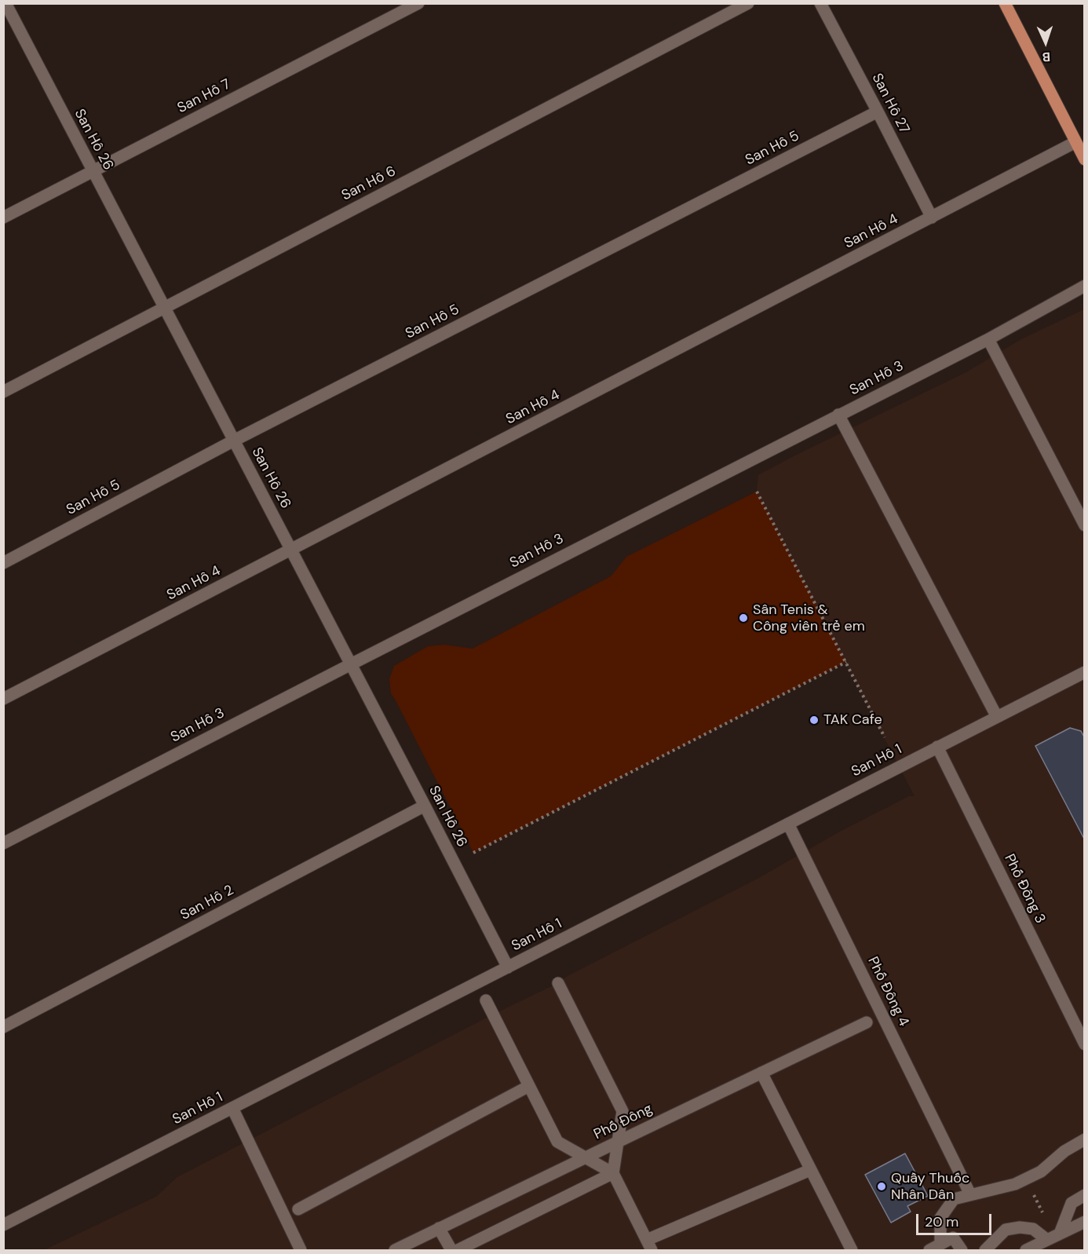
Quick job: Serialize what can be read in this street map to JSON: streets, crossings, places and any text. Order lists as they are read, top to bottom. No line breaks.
{"streets":{"street":["San Hô 7","San Hô 27","San Hô 26","San Hô 5","San Hô 6","San Hô 4","San Hô 3","San Hô 1","Phố Đông 3","San Hô 2","Phố Đông 4","Phố Đông"]},"crossings":[["San Hô 7","San Hô 26"],["San Hô 27","San Hô 5"],["San Hô 27","San Hô 4"],["San Hô 26","San Hô 5"],["San Hô 26","San Hô 6"],["San Hô 26","San Hô 4"],["San Hô 26","San Hô 3"],["San Hô 26","San Hô 1"],["San Hô 26","San Hô 2"],["San Hô 1","Phố Đông 3"],["San Hô 1","Phố Đông 4"]],"places":["Sân Tenis & Công viên trẻ em","TAK Cafe","Quầy Thuốc Nhân Dân"],"scale_bar":"20 m","north":"bottom"}
